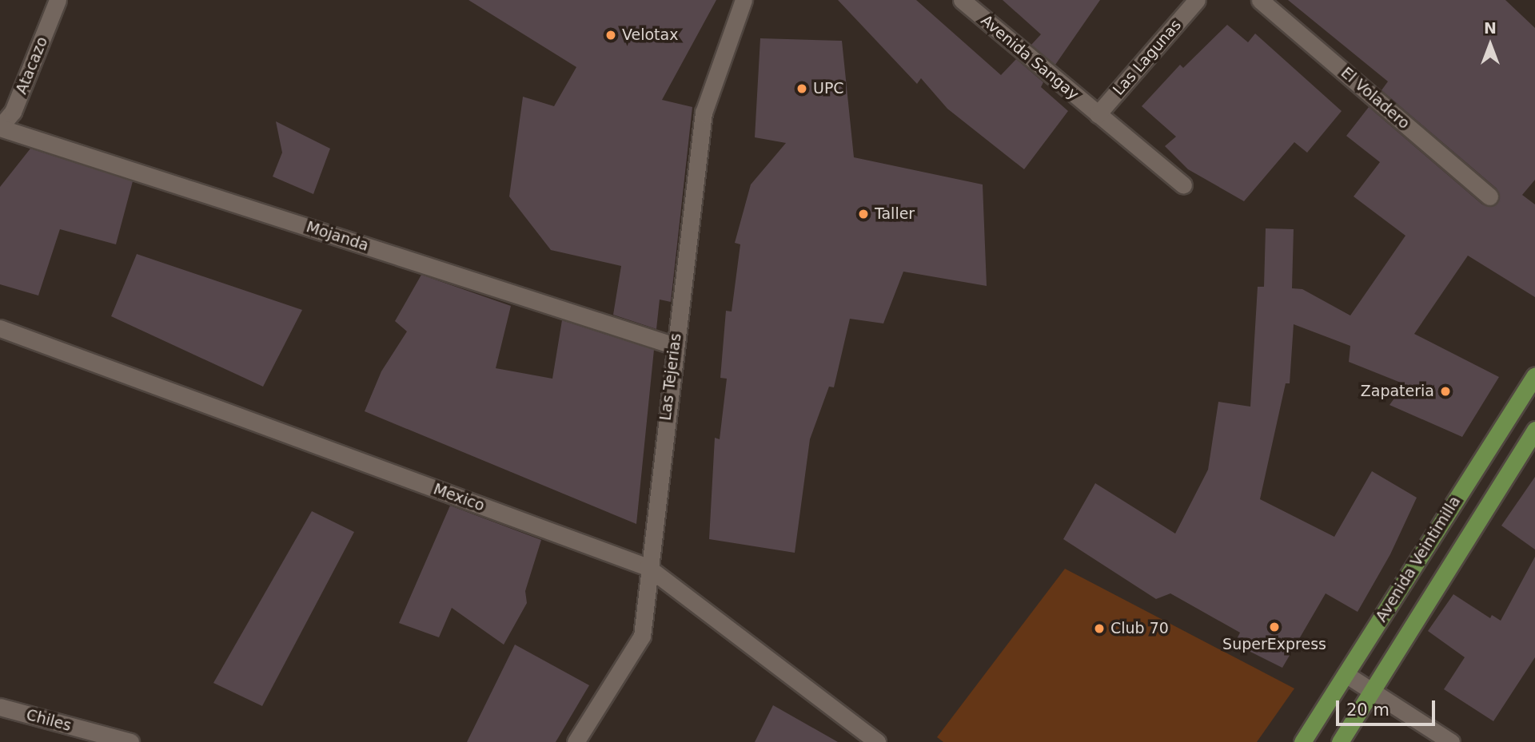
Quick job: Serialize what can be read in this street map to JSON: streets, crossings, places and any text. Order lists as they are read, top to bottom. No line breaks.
{"streets":{"main road":["Avenida Veintimilla"],"street":["Avenida Sangay","Las Lagunas","Atacazo","El Voladero","Mojanda","Las Tejerias","Mexico","Chiles"]},"crossings":[["Avenida Sangay","Las Lagunas"],["Atacazo","Mojanda"],["Mojanda","Las Tejerias"],["Las Tejerias","Mexico"]],"places":["Velotax","UPC","Taller","Zapateria","SuperExpress","Club 70"],"scale_bar":"20 m","north":"top"}
